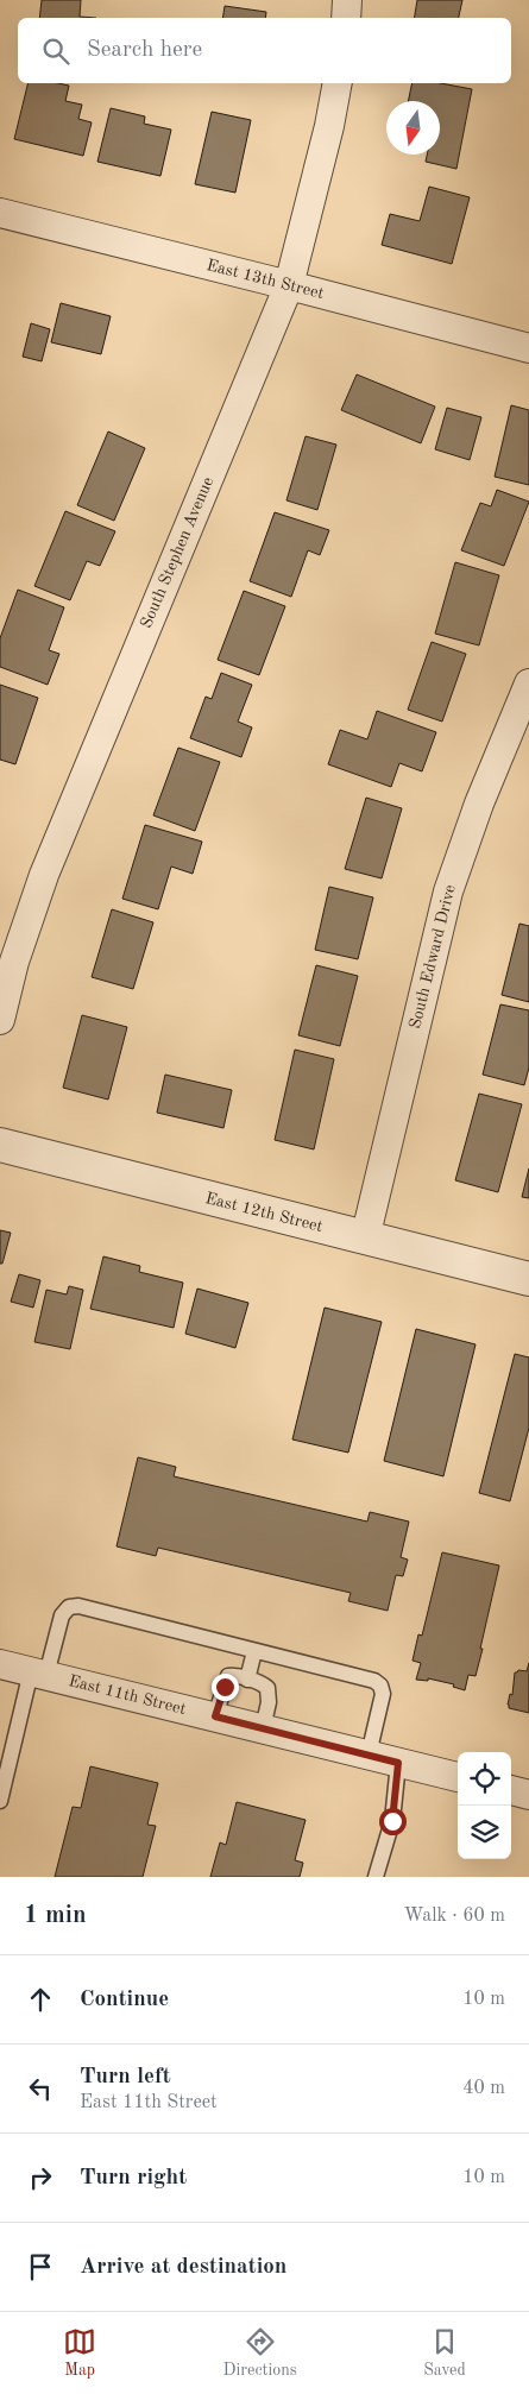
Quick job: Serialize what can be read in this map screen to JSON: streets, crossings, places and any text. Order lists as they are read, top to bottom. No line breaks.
{"streets":{"street":["East 13th Street","South Stephen Avenue","South Edward Drive","East 12th Street","East 11th Street"]},"crossings":[["East 13th Street","South Stephen Avenue"],["South Edward Drive","East 12th Street"]],"north":"bottom","page":{"search":"Search here","heading":["1 min","Walk · 60 m"],"list":[["Continue","10 m"],["Turn left","East 11th Street","40 m"],["Turn right","10 m"],"Arrive at destination"],"nav":["Map","Directions","Saved"]}}
